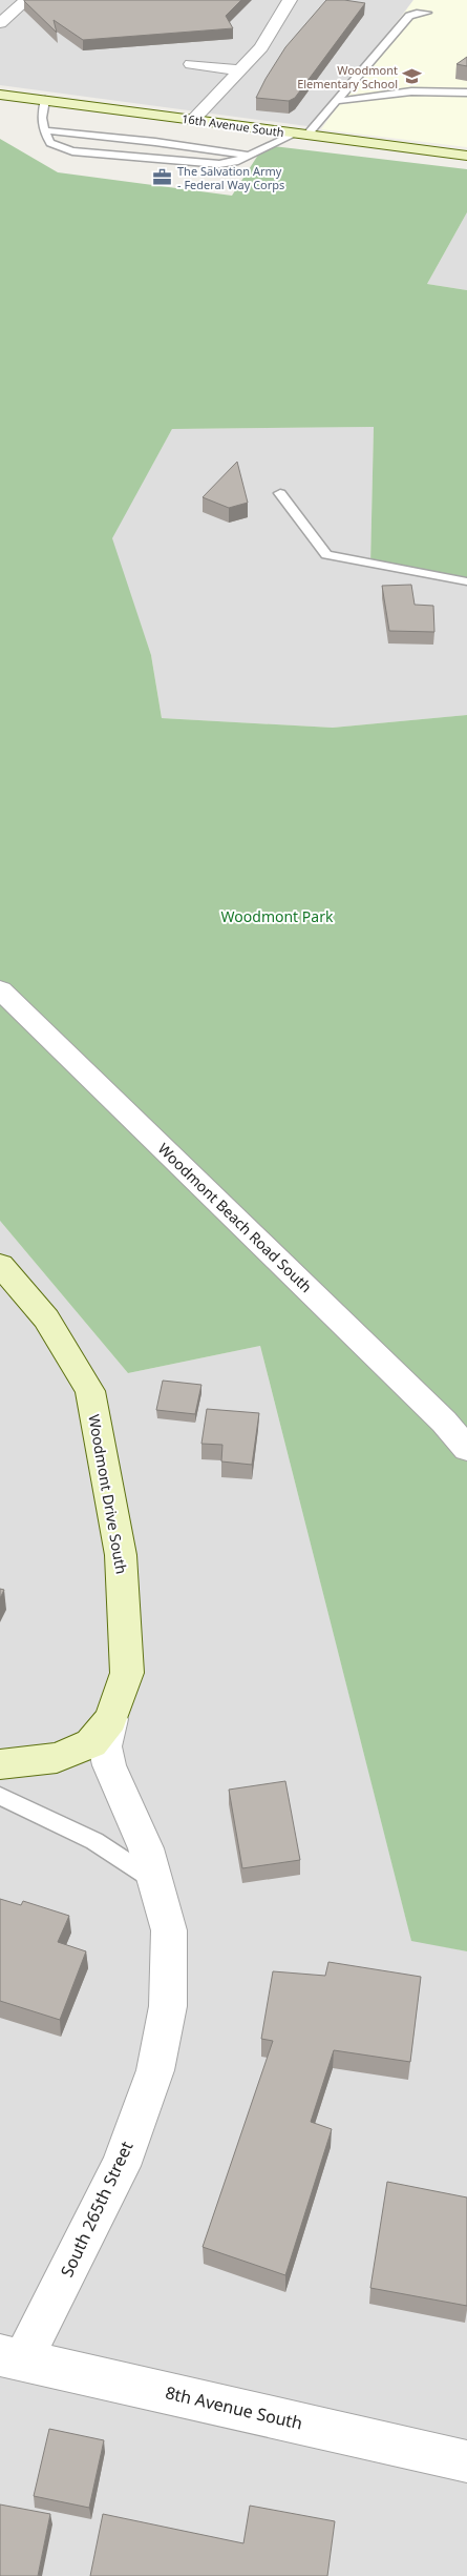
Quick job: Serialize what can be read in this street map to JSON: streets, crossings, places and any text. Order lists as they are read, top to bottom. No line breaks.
{"streets":{"main road":["16th Avenue South","Woodmont Drive South"],"street":["Woodmont Beach Road South","South 265th Street","8th Avenue South"]},"crossings":[["Woodmont Drive South","South 265th Street"],["South 265th Street","8th Avenue South"]],"parks":["Woodmont Park"],"places":{"school or university":["Woodmont Elementary School"],"office":["The Salvation Army - Federal Way Corps"]}}
